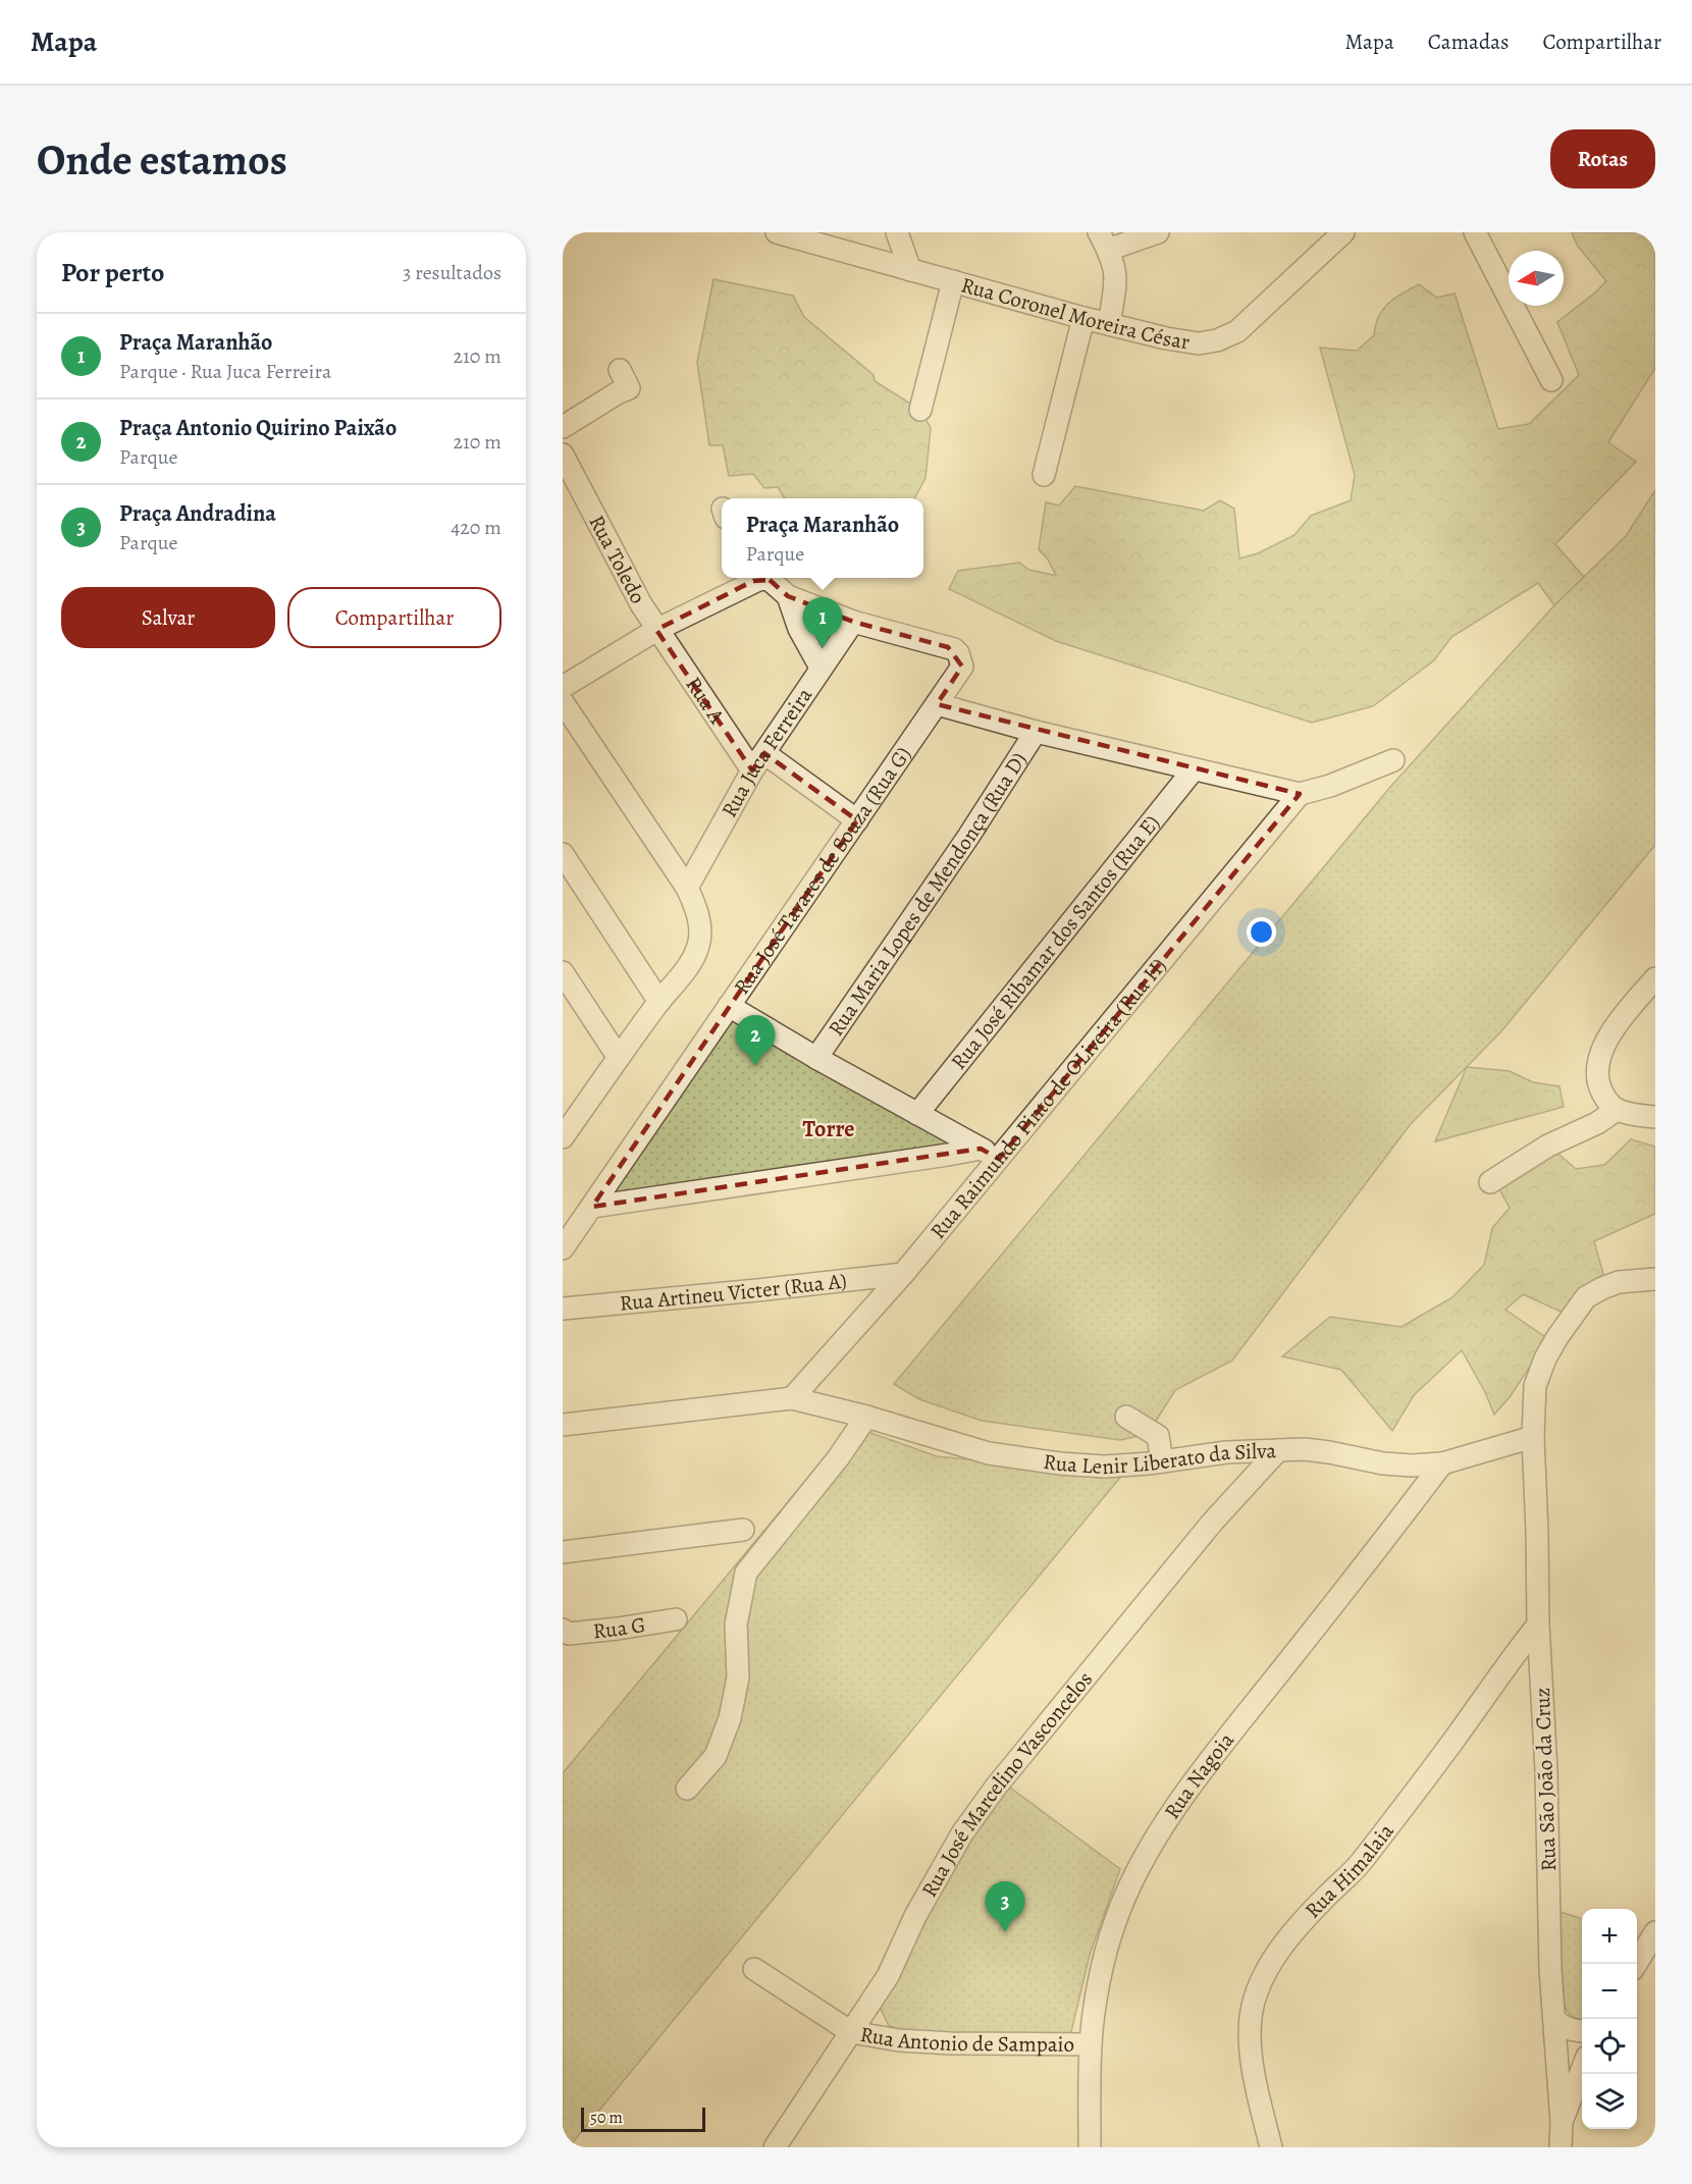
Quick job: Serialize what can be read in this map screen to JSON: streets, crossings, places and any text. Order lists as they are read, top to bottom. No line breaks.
{"streets":{"street":["Rua Coronel Moreira César","Rua Toledo","Rua A","Rua Juca Ferreira","Rua José Tavares de Souza (Rua G)","Rua Maria Lopes de Mendonça (Rua D)","Rua José Ribamar dos Santos (Rua E)","Rua Raimundo Pinto de OLiveira (Rua H)","Rua Artineu Victer (Rua A)","Rua Lenir Liberato da Silva","Rua G","Rua Nagoia","Rua São João da Cruz","Rua José Marcelino Vasconcelos","Rua Himalaia","Rua Antonio de Sampaio"]},"crossings":[["Rua Toledo","Rua A"],["Rua A","Rua Juca Ferreira"],["Rua Juca Ferreira","Rua José Tavares de Souza (Rua G)"],["Rua Raimundo Pinto de OLiveira (Rua H)","Rua Artineu Victer (Rua A)"],["Rua Raimundo Pinto de OLiveira (Rua H)","Rua Lenir Liberato da Silva"],["Rua Lenir Liberato da Silva","Rua Nagoia"],["Rua Lenir Liberato da Silva","Rua São João da Cruz"],["Rua Lenir Liberato da Silva","Rua José Marcelino Vasconcelos"],["Rua Nagoia","Rua Antonio de Sampaio"],["Rua São João da Cruz","Rua Himalaia"],["Rua José Marcelino Vasconcelos","Rua Antonio de Sampaio"]],"districts":["Torre"],"scale_bar":"50 m","north":"left","page":{"header":"Mapa","nav":["Mapa","Camadas","Compartilhar"],"buttons":["Rotas",["Salvar","Compartilhar"]],"title":"Onde estamos","heading":["Por perto","3 resultados"],"list":[{"mark":"1","name":"Praça Maranhão","note":"Parque · Rua Juca Ferreira","value":"210 m"},{"mark":"2","name":"Praça Antonio Quirino Paixão","note":"Parque","value":"210 m"},{"mark":"3","name":"Praça Andradina","note":"Parque","value":"420 m"}],"popup":["Praça Maranhão","Parque"],"pins":["1","2","3"],"map_buttons":["+","−"],"scale":"50 m"}}
